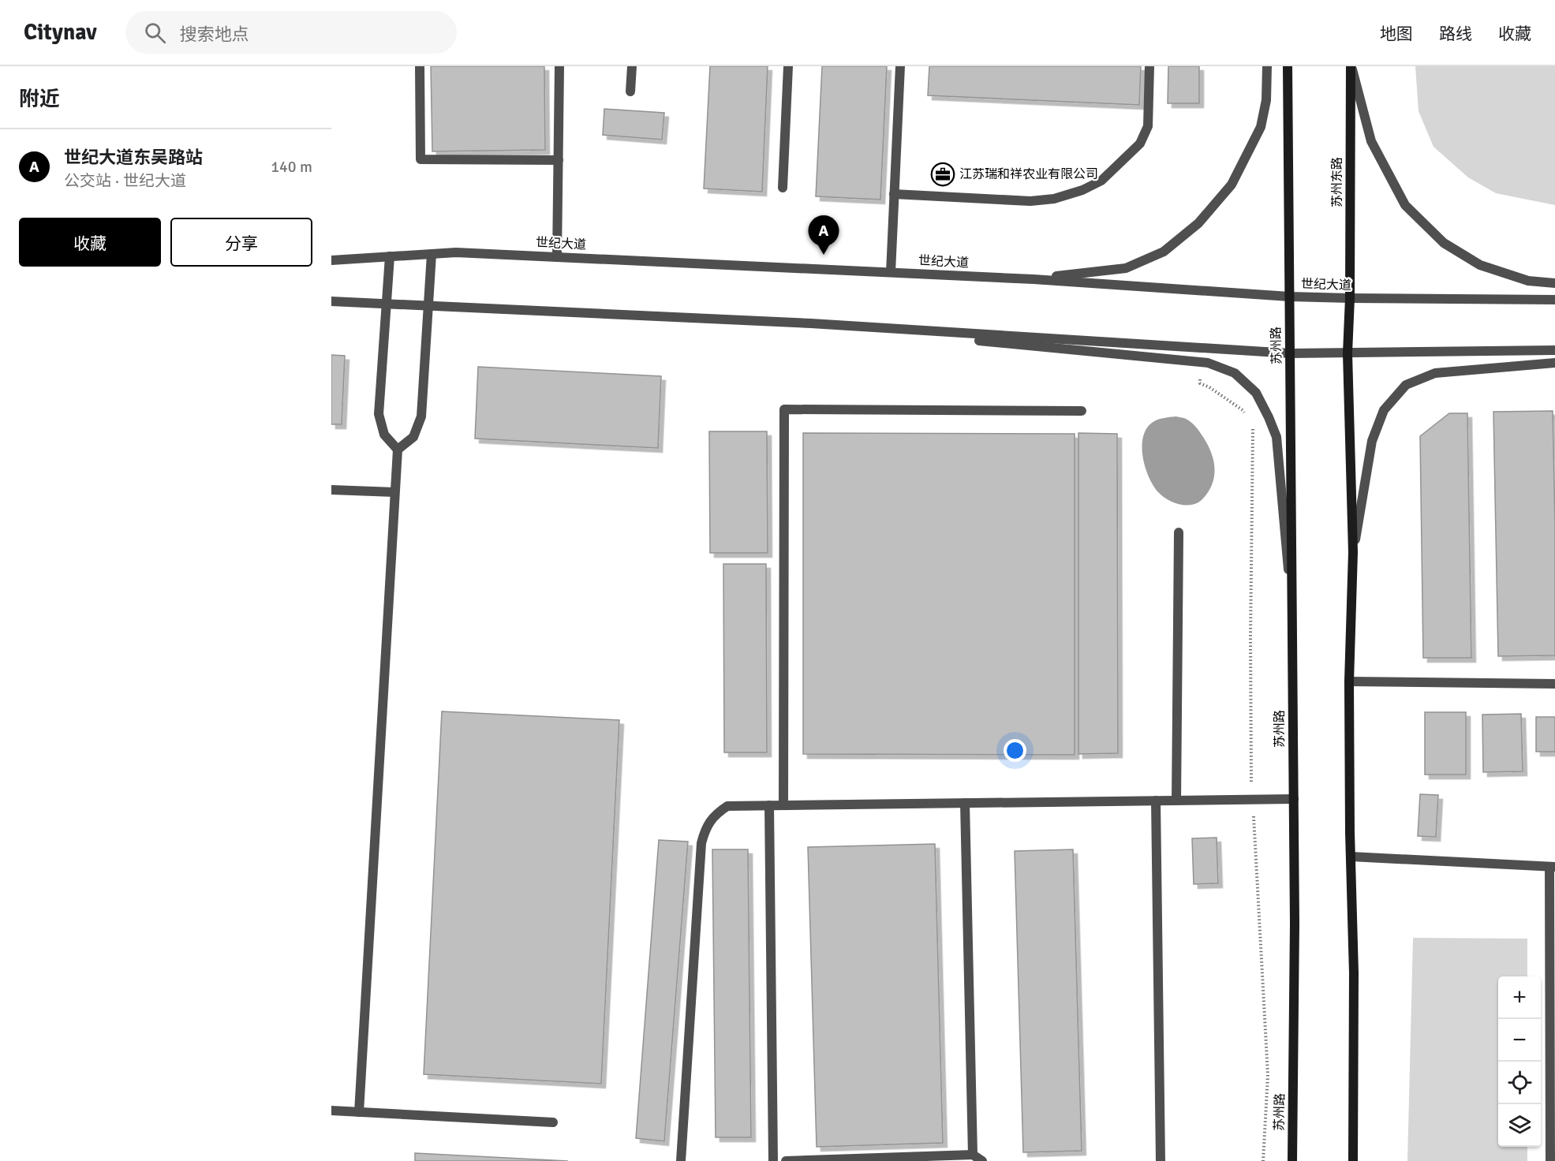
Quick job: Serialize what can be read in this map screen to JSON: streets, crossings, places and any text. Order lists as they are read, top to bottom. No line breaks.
{"streets":{"main road":["苏州东路","苏州路"],"street":["世纪大道"]},"crossings":[["苏州东路","世纪大道"],["世纪大道","苏州路"]],"places":{"office":["江苏瑞和祥农业有限公司"]},"page":{"header":"Citynav","search":"搜索地点","nav":["地图","路线","收藏"],"heading":"附近","list":[{"mark":"A","name":"世纪大道东吴路站","note":"公交站 · 世纪大道","value":"140 m"}],"buttons":["收藏","分享"],"pins":"A","map_buttons":["+","−"]}}
